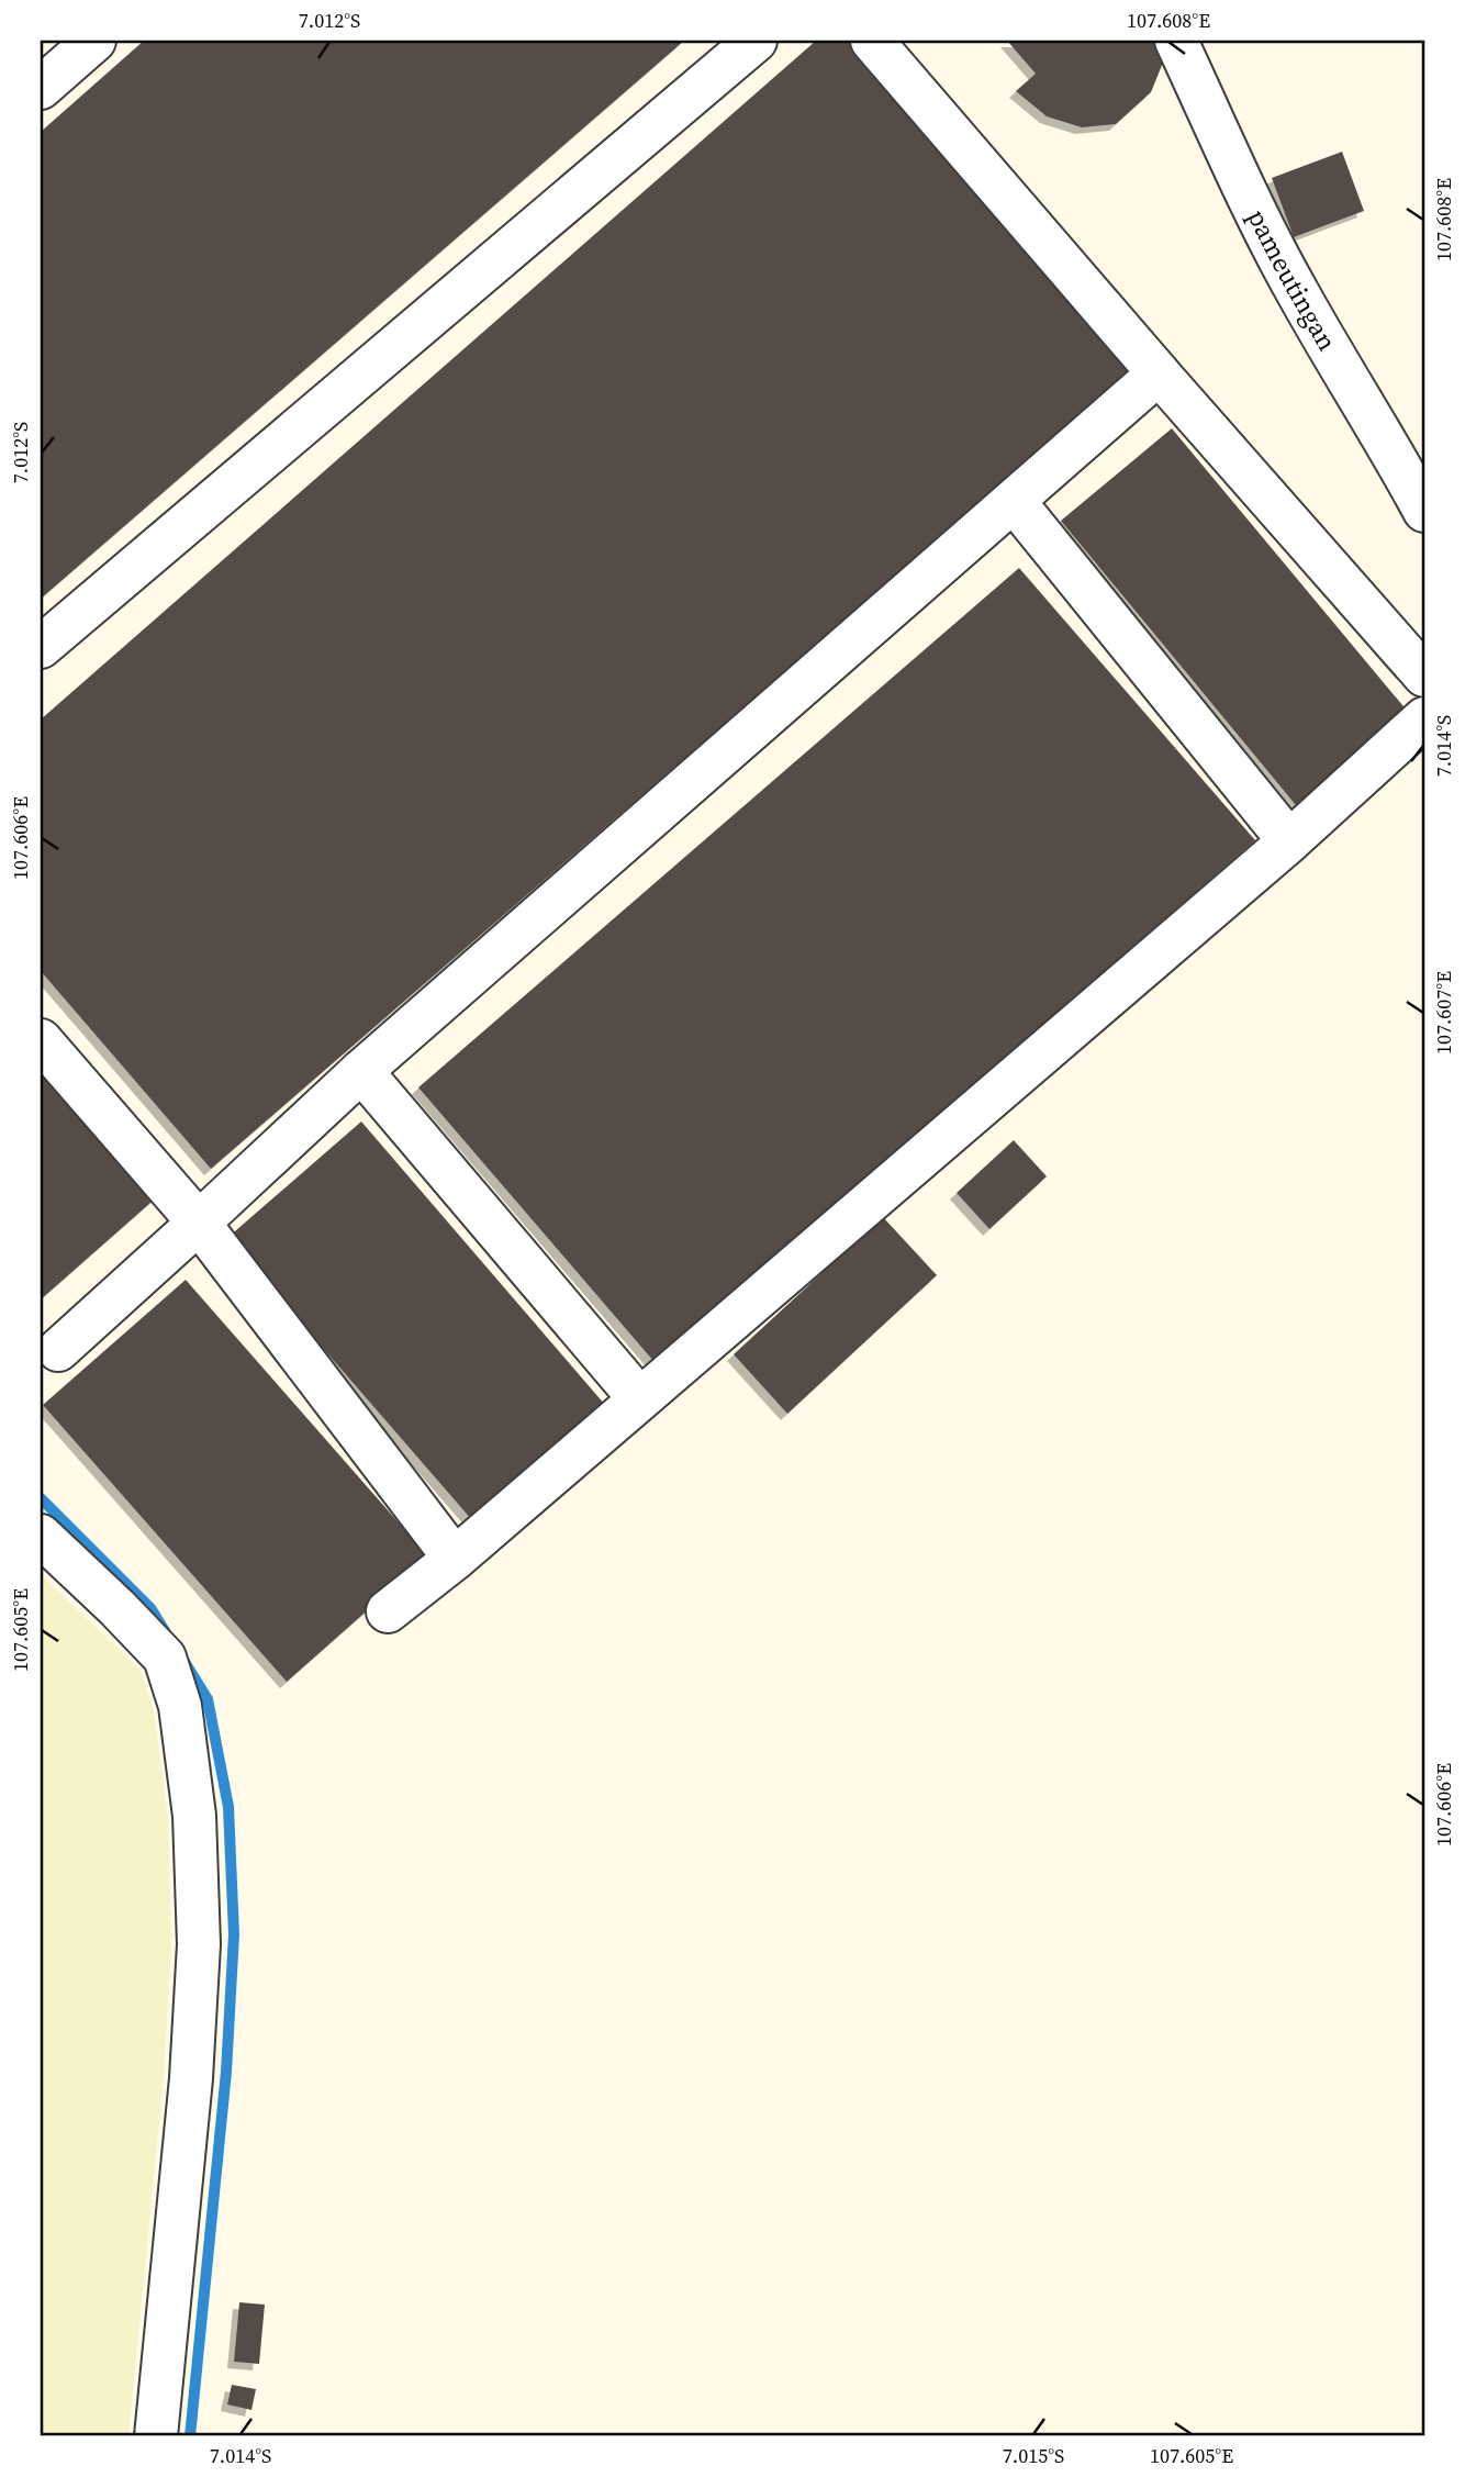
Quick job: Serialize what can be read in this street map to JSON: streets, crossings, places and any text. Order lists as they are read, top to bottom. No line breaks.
{"streets":{"street":["pameutingan"]},"coordinates":["7.012°S","107.608°E","7.014°S","107.606°E","107.607°E","107.605°E","7.015°S"]}
